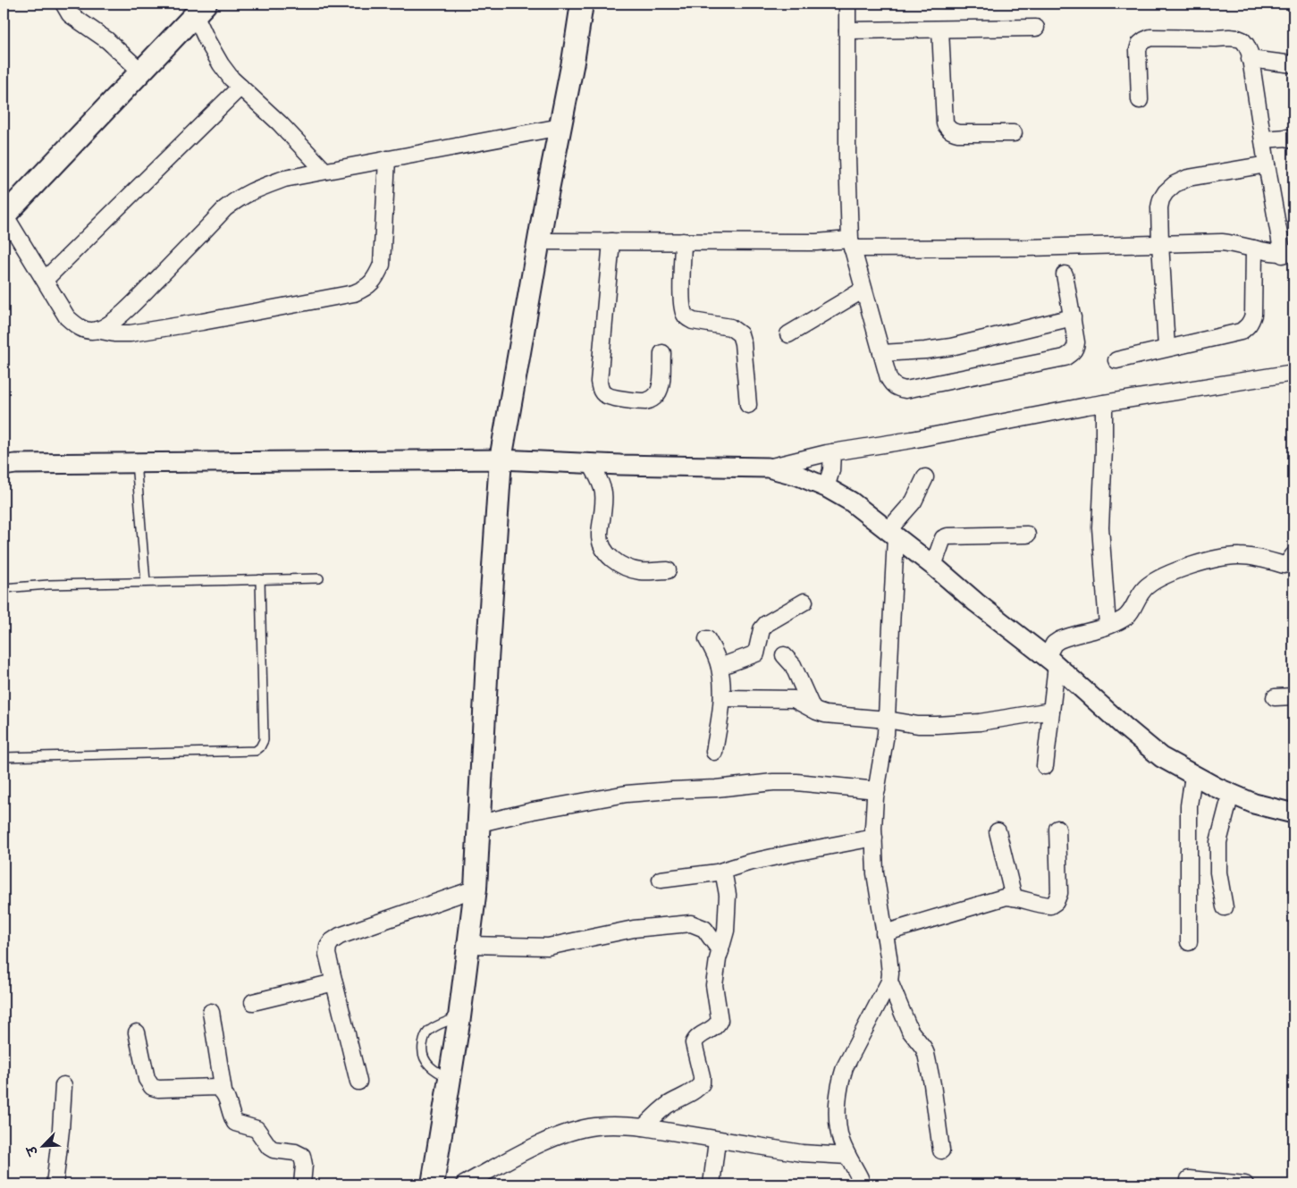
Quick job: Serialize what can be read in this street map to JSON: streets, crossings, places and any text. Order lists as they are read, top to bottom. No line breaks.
{"north":"bottom left"}
